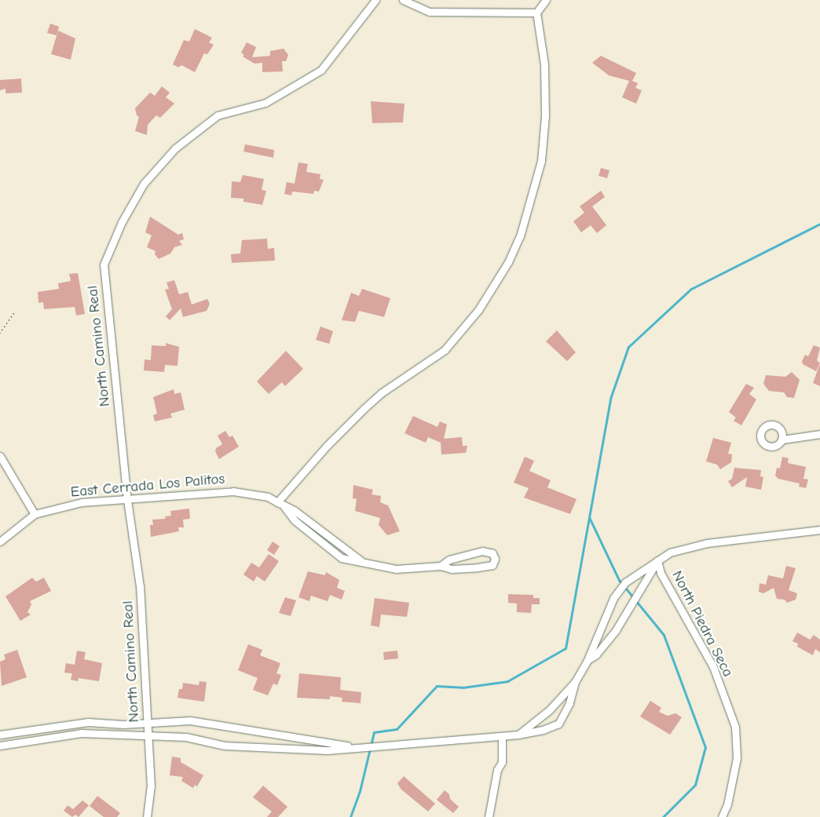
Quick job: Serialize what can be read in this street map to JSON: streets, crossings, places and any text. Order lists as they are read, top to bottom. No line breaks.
{"streets":{"street":["North Camino Real","East Cerrada Los Palitos","North Piedra Seca"]},"crossings":[["North Camino Real","East Cerrada Los Palitos"]]}
